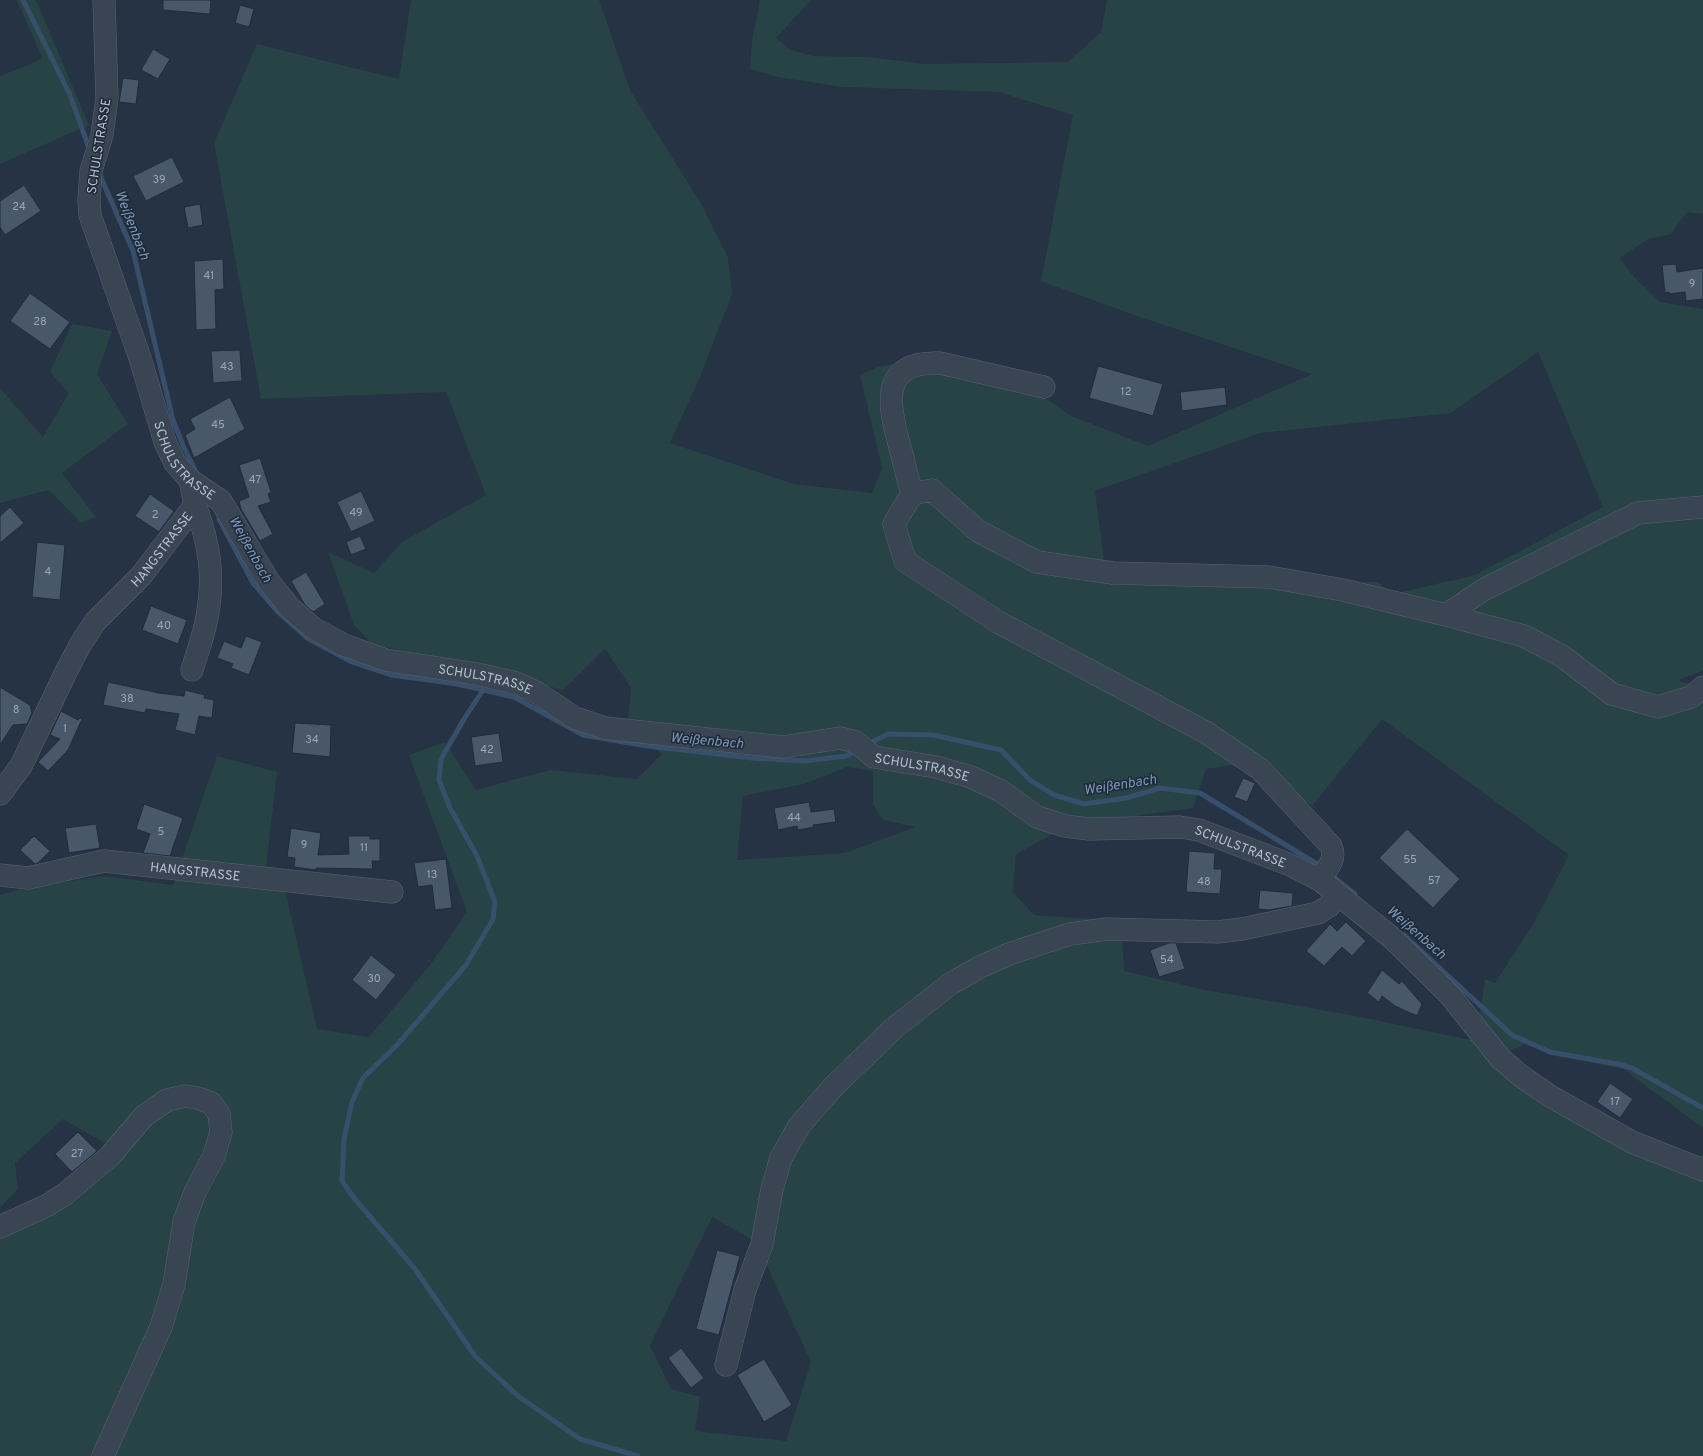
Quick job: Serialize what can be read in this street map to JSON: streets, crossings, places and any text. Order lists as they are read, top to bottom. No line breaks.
{"streets":{"street":["SCHULSTRASSE","HANGSTRASSE"]},"crossings":[["SCHULSTRASSE","HANGSTRASSE"]],"water":["Weißenbach"],"house_numbers":["39","24","41","9","28","43","12","45","47","49","2","4","40","38","8","1","34","42","44","5","9","11","55","13","57","48","54","30","17","27"]}
